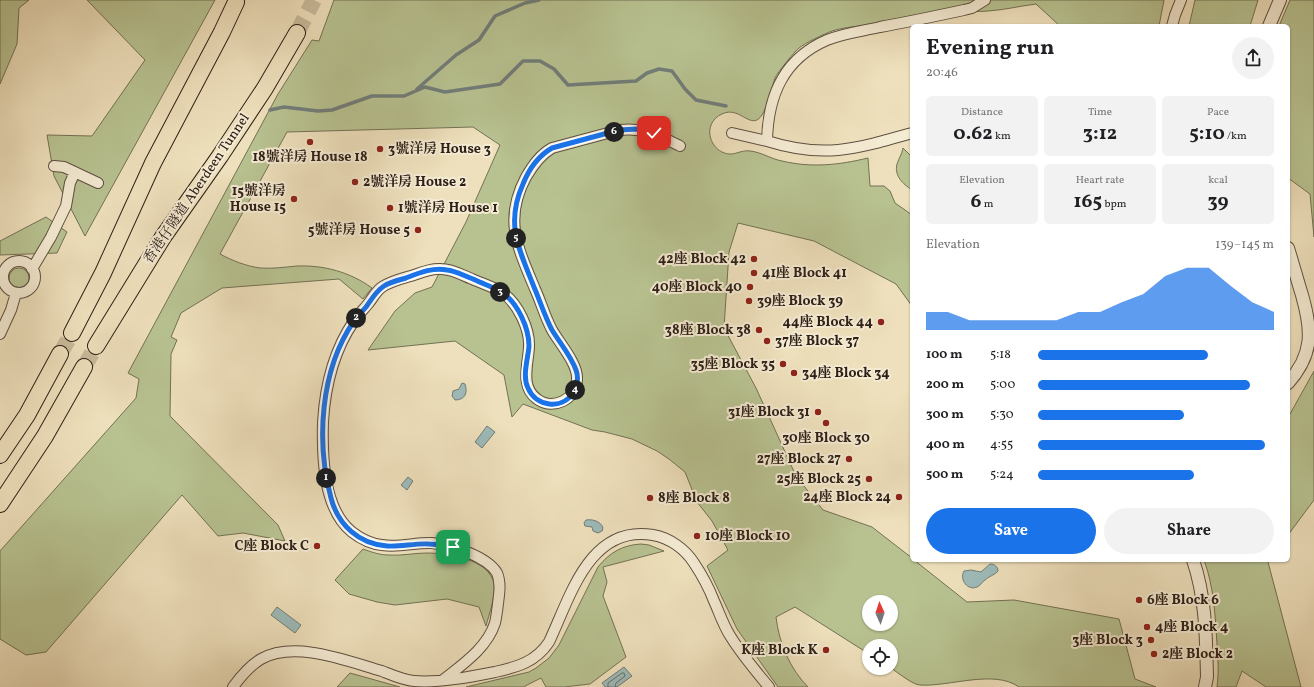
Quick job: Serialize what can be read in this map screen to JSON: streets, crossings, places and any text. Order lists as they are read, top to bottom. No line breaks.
{"streets":{"highway":["香港仔隧道 Aberdeen Tunnel"]},"places":["18號洋房 House 18","3號洋房 House 3","2號洋房 House 2","15號洋房 House 15","1號洋房 House 1","5號洋房 House 5","42座 Block 42","41座 Block 41","40座 Block 40","39座 Block 39","44座 Block 44","38座 Block 38","37座 Block 37","35座 Block 35","34座 Block 34","31座 Block 31","30座 Block 30","27座 Block 27","25座 Block 25","24座 Block 24","8座 Block 8","10座 Block 10","C座 Block C","6座 Block 6","4座 Block 4","3座 Block 3","K座 Block K","2座 Block 2"],"north":"top","page":{"heading":["Evening run","20:46"],"stats":[["Distance","0.62 km"],["Time","3:12"],["Pace","5:10 /km"],["Elevation","6 m"],["Heart rate","165 bpm"],["kcal","39"]],"pins":["6","5","3","2","4","1"],"chart":["Elevation","139–145 m"],"list":[{"name":"100 m","note":"5:18"},{"name":"200 m","note":"5:00"},{"name":"300 m","note":"5:30"},{"name":"400 m","note":"4:55"},{"name":"500 m","note":"5:24"}],"buttons":["Save","Share"]}}
